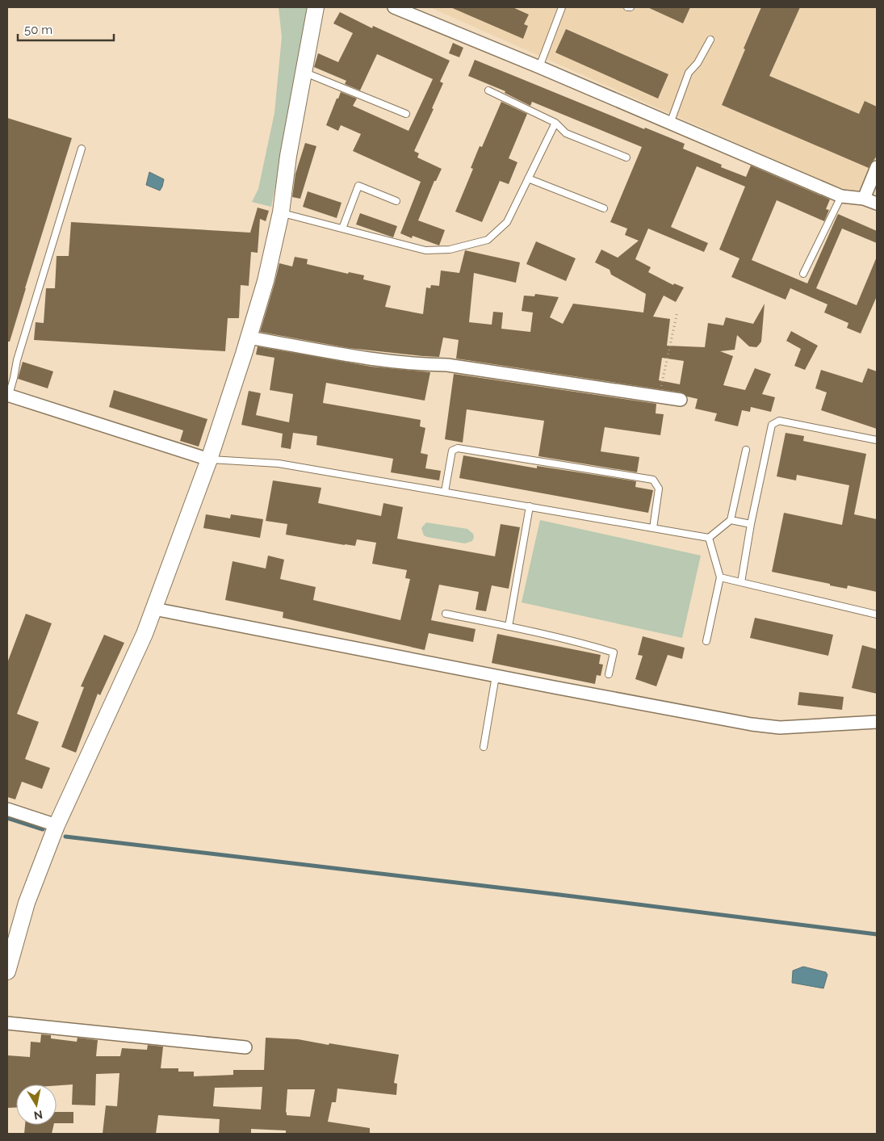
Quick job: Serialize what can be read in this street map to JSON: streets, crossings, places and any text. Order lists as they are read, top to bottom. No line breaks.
{"scale_bar":"50 m","north":"bottom"}
